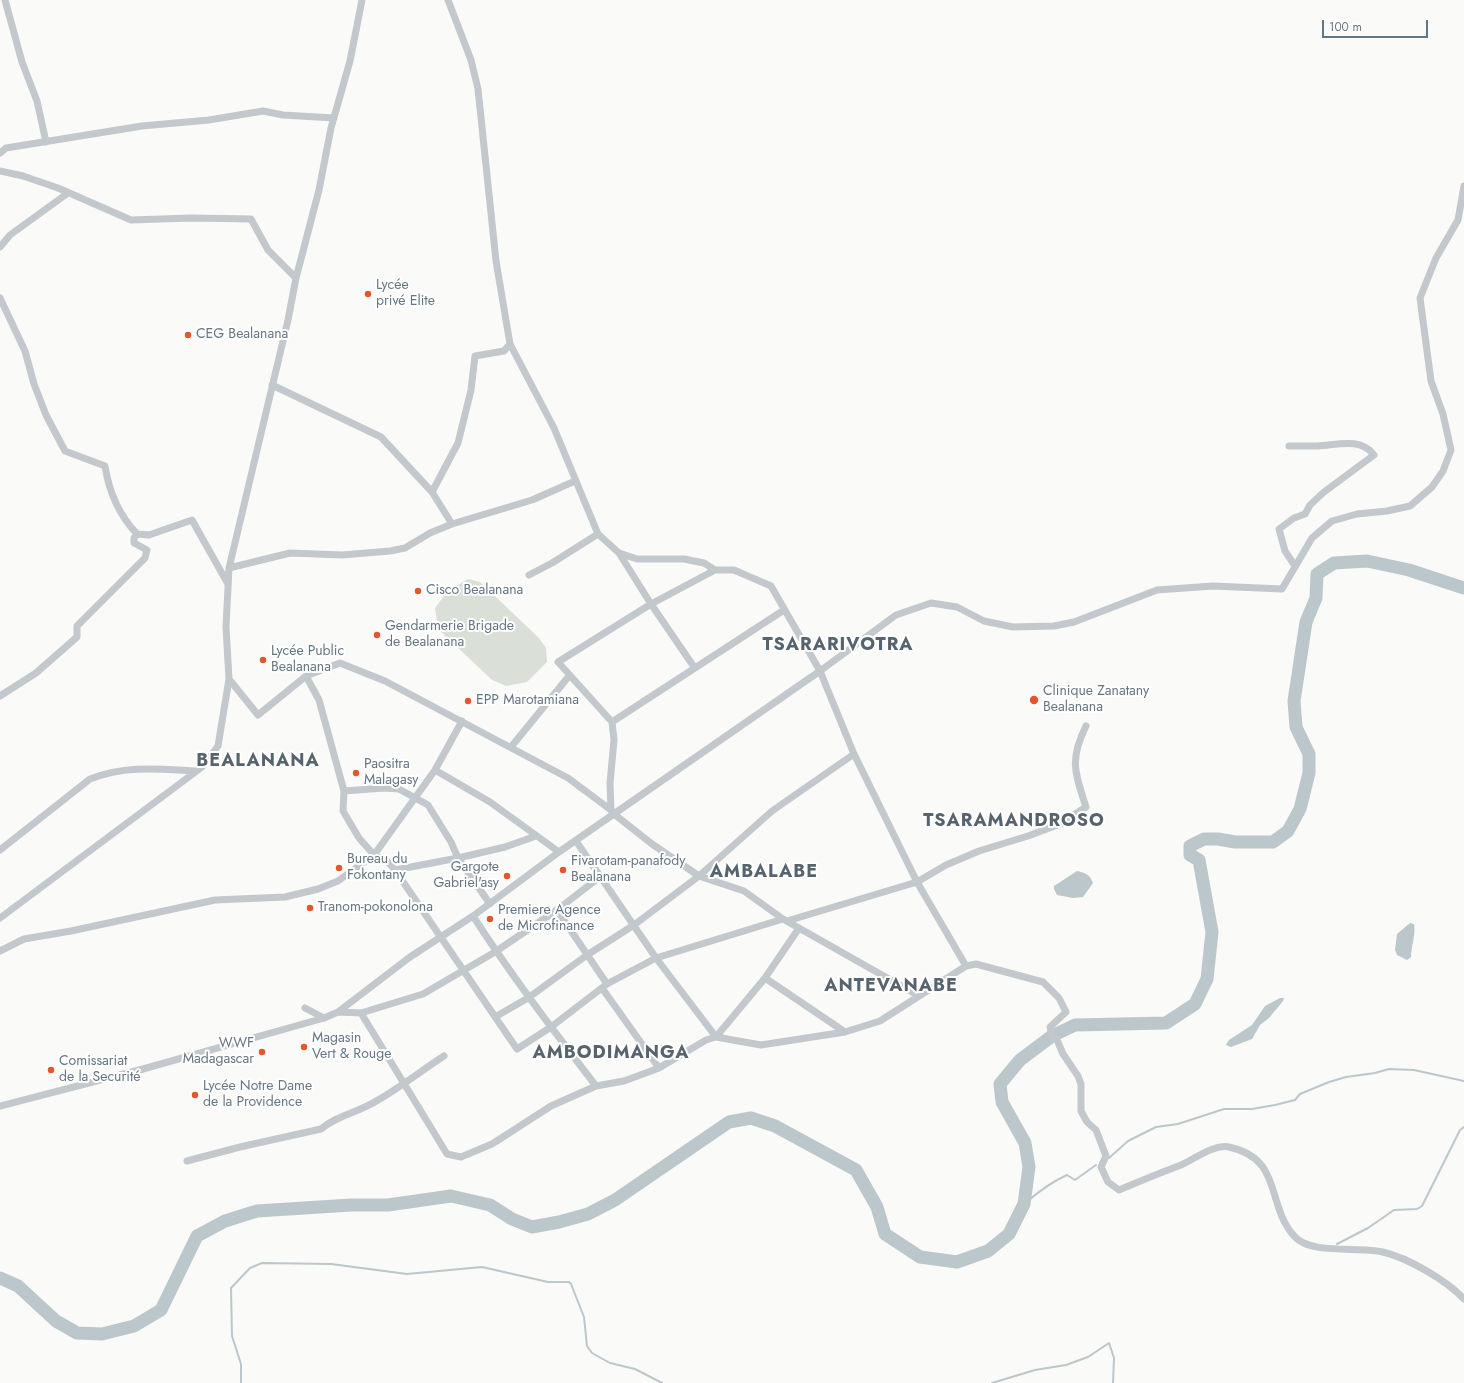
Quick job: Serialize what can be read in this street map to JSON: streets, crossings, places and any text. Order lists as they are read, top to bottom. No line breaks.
{"districts":["TSARARIVOTRA","BEALANANA","TSARAMANDROSO","AMBALABE","ANTEVANABE","AMBODIMANGA"],"places":["Lycée privé Elite","CEG Bealanana","Cisco Bealanana","Gendarmerie Brigade de Bealanana","Lycée Public Bealanana","Clinique Zanatany Bealanana","EPP Marotamiana","Paositra Malagasy","Bureau du Fokontany","Fivarotam-panafody Bealanana","Gargote Gabriel'asy","Tranom-pokonolona","Premiere Agence de Microfinance","Magasin Vert & Rouge","WWF Madagascar","Comissariat de la Securité","Lycée Notre Dame de la Providence"],"scale_bar":"100 m"}
